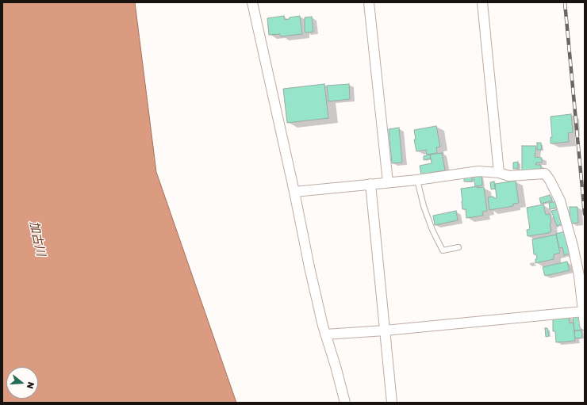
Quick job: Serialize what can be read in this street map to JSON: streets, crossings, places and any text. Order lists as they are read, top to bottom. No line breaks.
{"water":["加古川"],"north":"right"}
